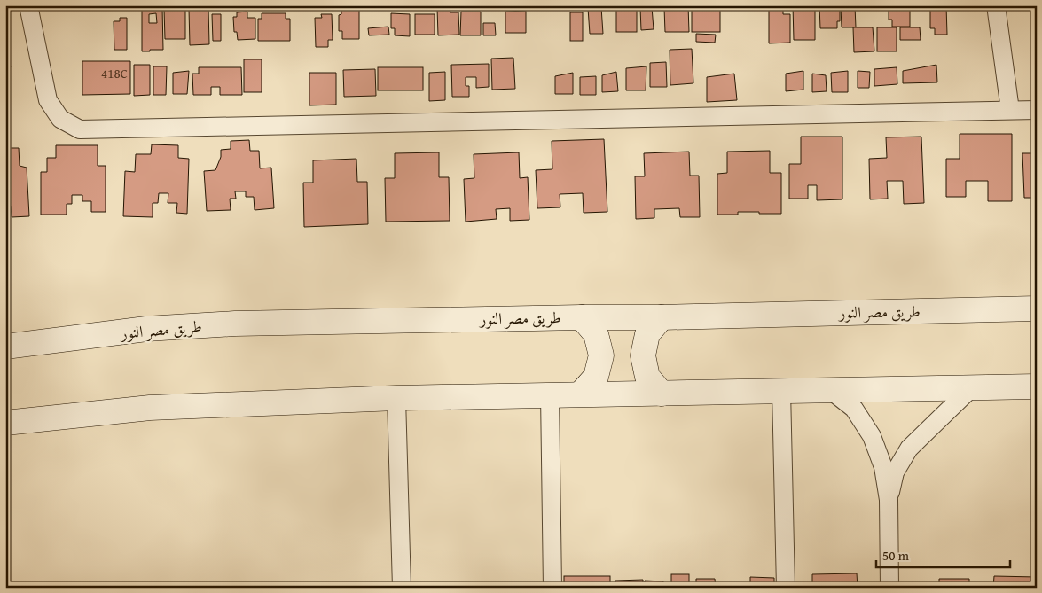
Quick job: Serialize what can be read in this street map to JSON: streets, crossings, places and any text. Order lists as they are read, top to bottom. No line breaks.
{"streets":{"street":["طريق مصر النور"]},"house_numbers":["418C"],"scale_bar":"50 m"}
